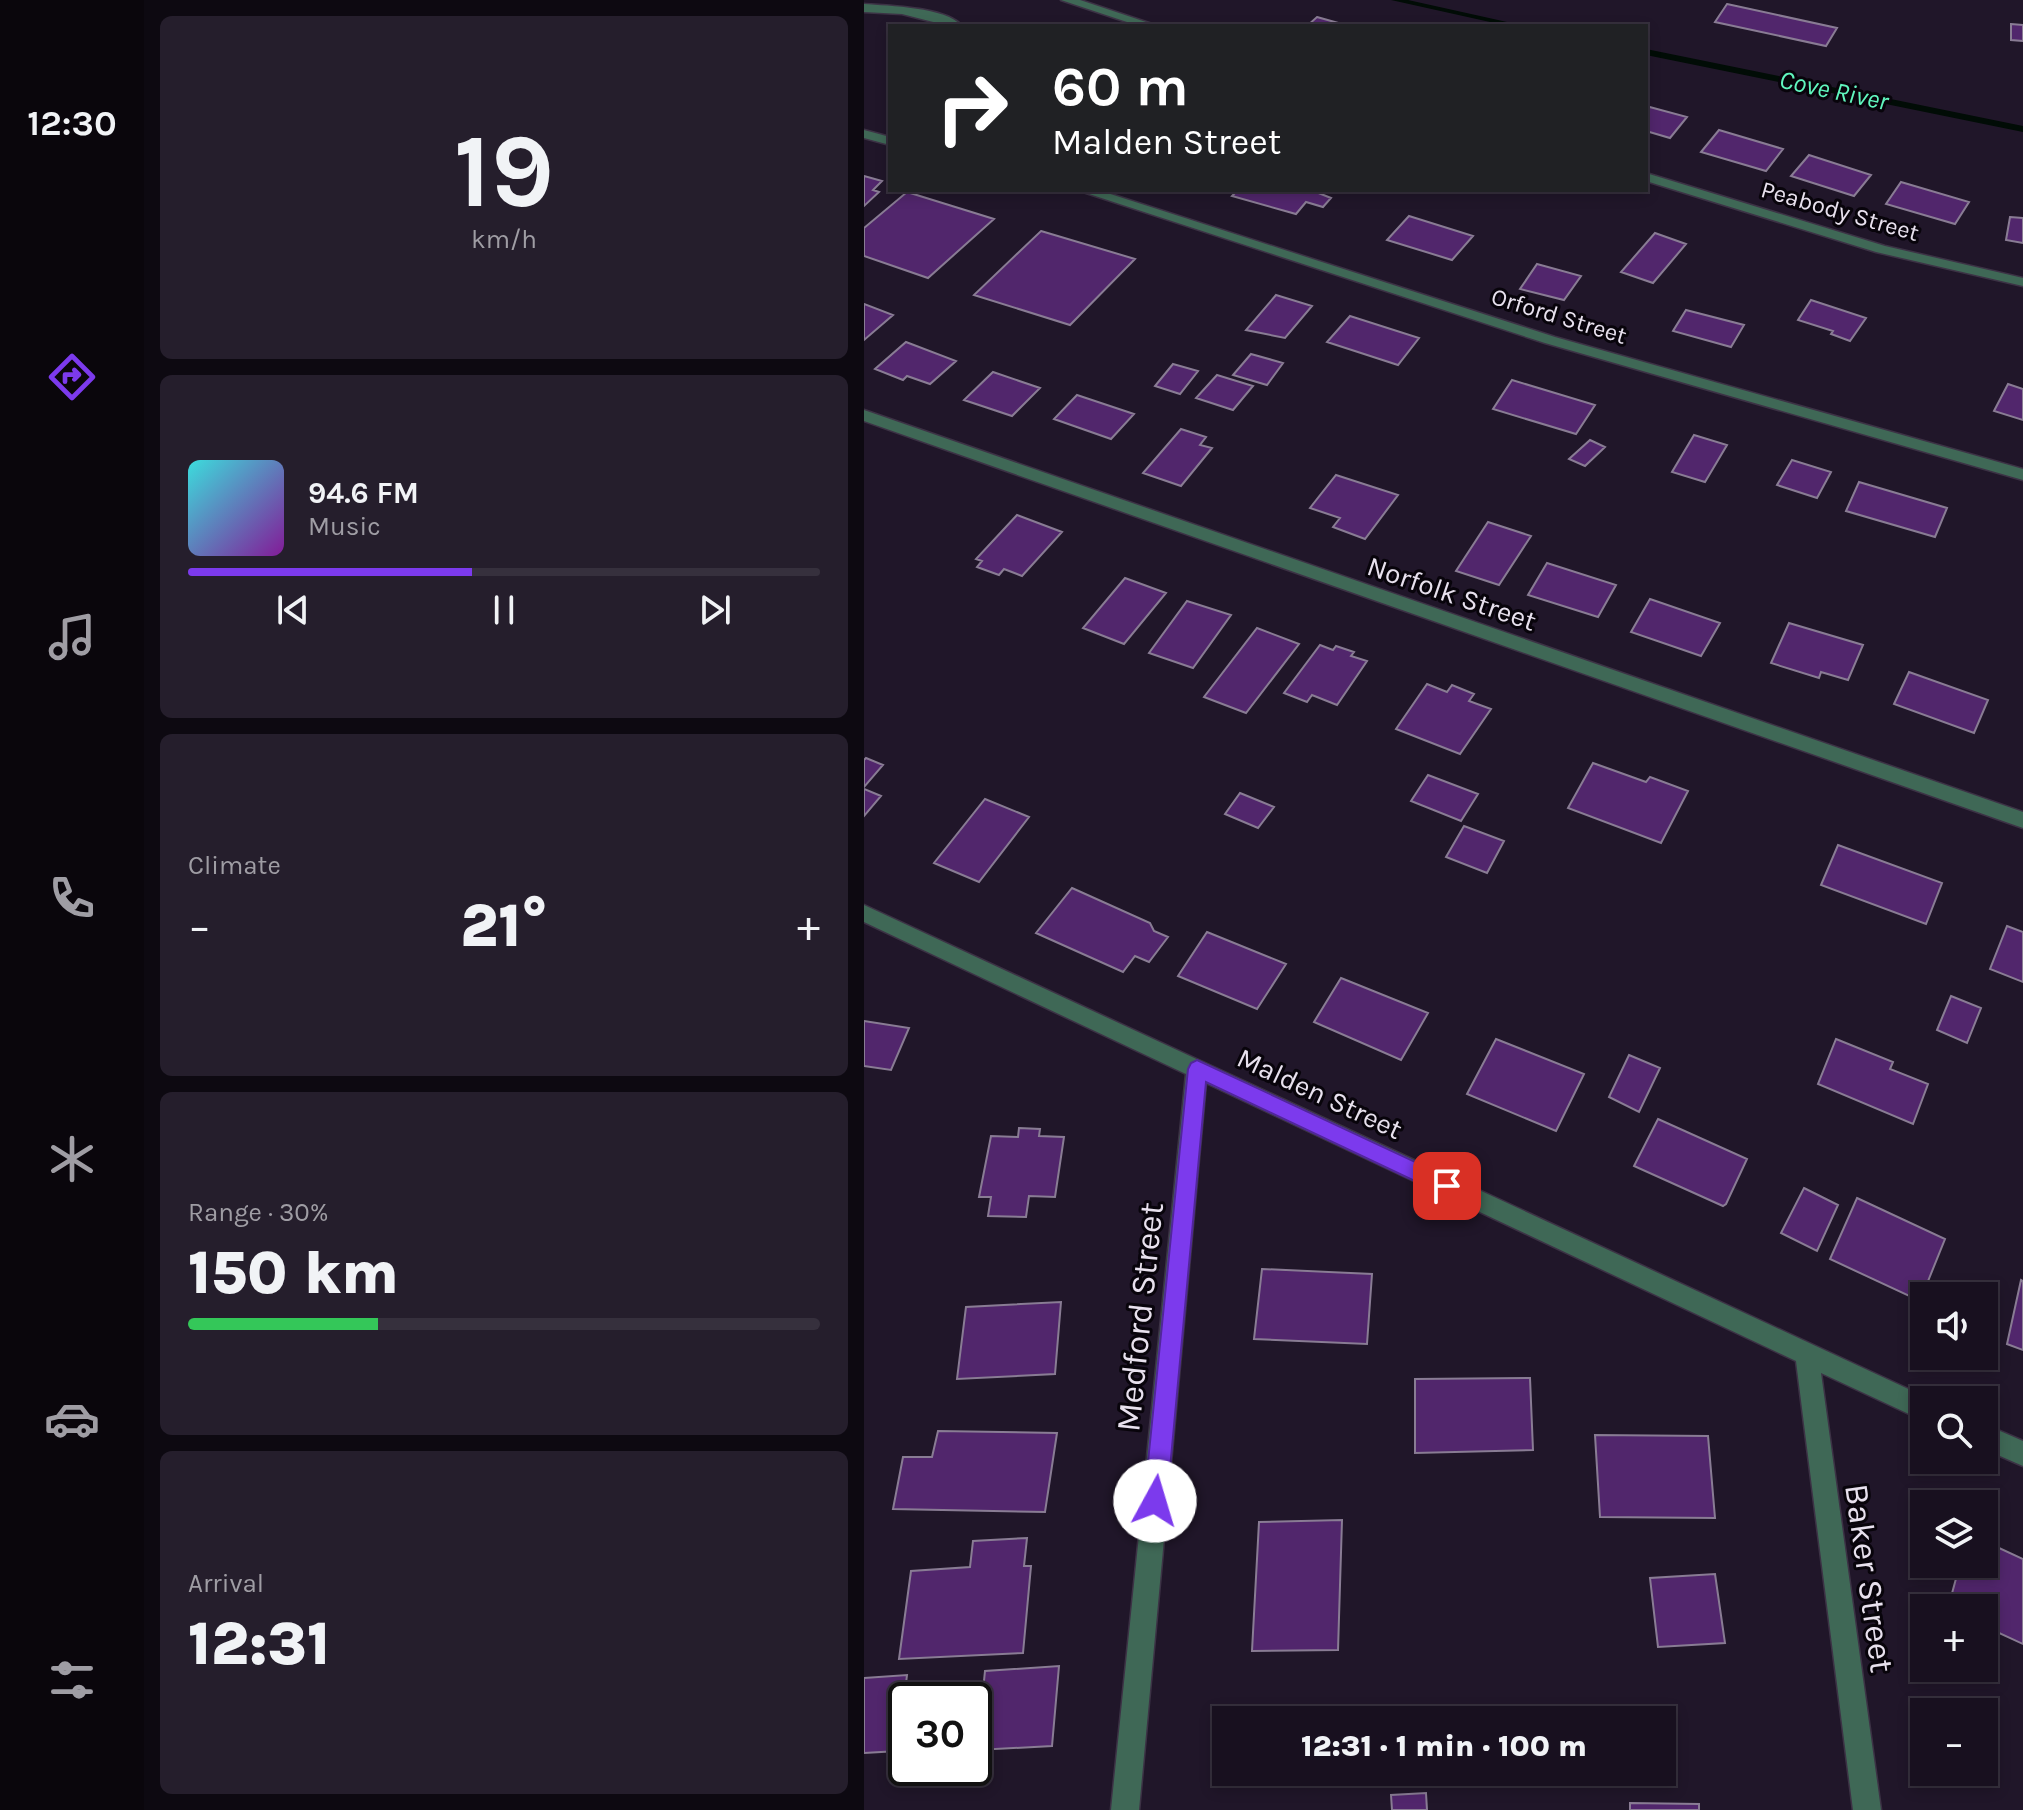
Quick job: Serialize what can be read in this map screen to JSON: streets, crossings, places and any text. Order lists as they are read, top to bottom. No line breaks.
{"streets":{"street":["Peabody Street","Orford Street","Norfolk Street","Malden Street","Medford Street","Baker Street"]},"crossings":[["Malden Street","Medford Street"],["Malden Street","Baker Street"]],"water":["Cove River"],"page":{"tabs":"12:30","tile":[["19","km/h"],"Climate",["Range · 30%","150 km"],["Arrival","12:31"]],"turn":["60 m","Malden Street"],"song":["94.6 FM","Music"],"heat":["−","21°","+"],"map_buttons":["+","−"],"limit":"30","trip":"12:31 · 1 min · 100 m"}}
